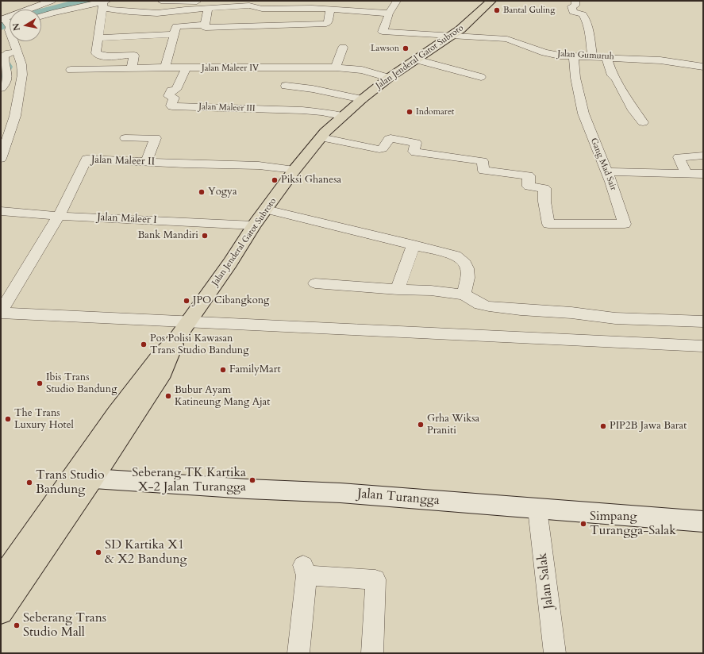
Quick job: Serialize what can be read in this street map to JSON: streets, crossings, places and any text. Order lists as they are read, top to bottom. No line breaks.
{"streets":{"main road":["Jalan Jenderal Gatot Subroto","Jalan Turangga"],"street":["Jalan Gumuruh","Jalan Maleer IV","Jalan Maleer III","Jalan Maleer II","Gang Mad Sair","Jalan Maleer I","Jalan Salak"]},"crossings":[["Jalan Gumuruh","Jalan Jenderal Gatot Subroto"],["Jalan Gumuruh","Gang Mad Sair"],["Jalan Jenderal Gatot Subroto","Jalan Maleer IV"],["Jalan Jenderal Gatot Subroto","Jalan Maleer III"],["Jalan Jenderal Gatot Subroto","Jalan Maleer II"],["Jalan Jenderal Gatot Subroto","Gang Mad Sair"],["Jalan Jenderal Gatot Subroto","Jalan Maleer I"],["Jalan Jenderal Gatot Subroto","Jalan Turangga"],["Jalan Maleer IV","Jalan Maleer III"],["Jalan Maleer II","Jalan Maleer I"],["Jalan Turangga","Jalan Salak"]],"places":["Bantal Guling","Lawson","Indomaret","Piksi Ghanesa","Yogya","Bank Mandiri","JPO Cibangkong","Pos Polisi Kawasan Trans Studio Bandung","FamilyMart","Ibis Trans Studio Bandung","Bubur Ayam Katineung Mang Ajat","The Trans Luxury Hotel","Grha Wiksa Praniti","PIP2B Jawa Barat","Seberang TK Kartika X-2 Jalan Turangga","Trans Studio Bandung","Simpang Turangga-Salak","SD Kartika X1 & X2 Bandung","Seberang Trans Studio Mall"],"north":"left"}
